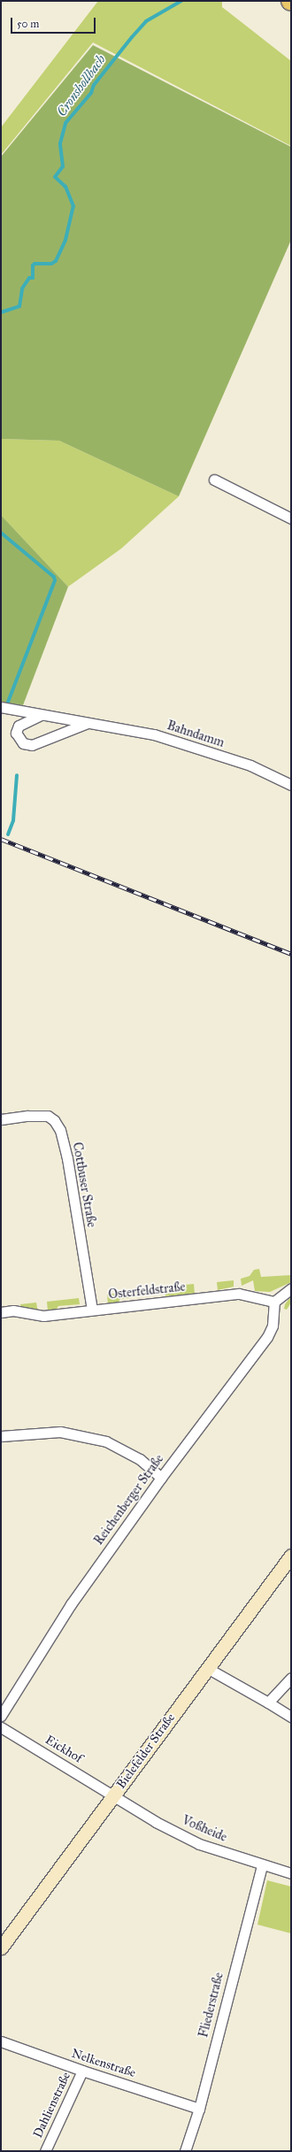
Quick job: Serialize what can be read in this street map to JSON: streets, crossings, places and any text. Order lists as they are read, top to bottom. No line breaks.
{"streets":{"main road":["Bielefelder Straße"],"street":["Bahndamm","Cottbuser Straße","Osterfeldstraße","Reichenberger Straße","Eickhof","Voßheide","Fliederstraße","Nelkenstraße","Dahlienstraße"]},"crossings":[["Cottbuser Straße","Osterfeldstraße"],["Osterfeldstraße","Reichenberger Straße"],["Eickhof","Bielefelder Straße"],["Eickhof","Voßheide"],["Bielefelder Straße","Voßheide"],["Voßheide","Fliederstraße"],["Fliederstraße","Nelkenstraße"],["Nelkenstraße","Dahlienstraße"]],"water":["Cronshollbach"],"scale_bar":"50 m"}
